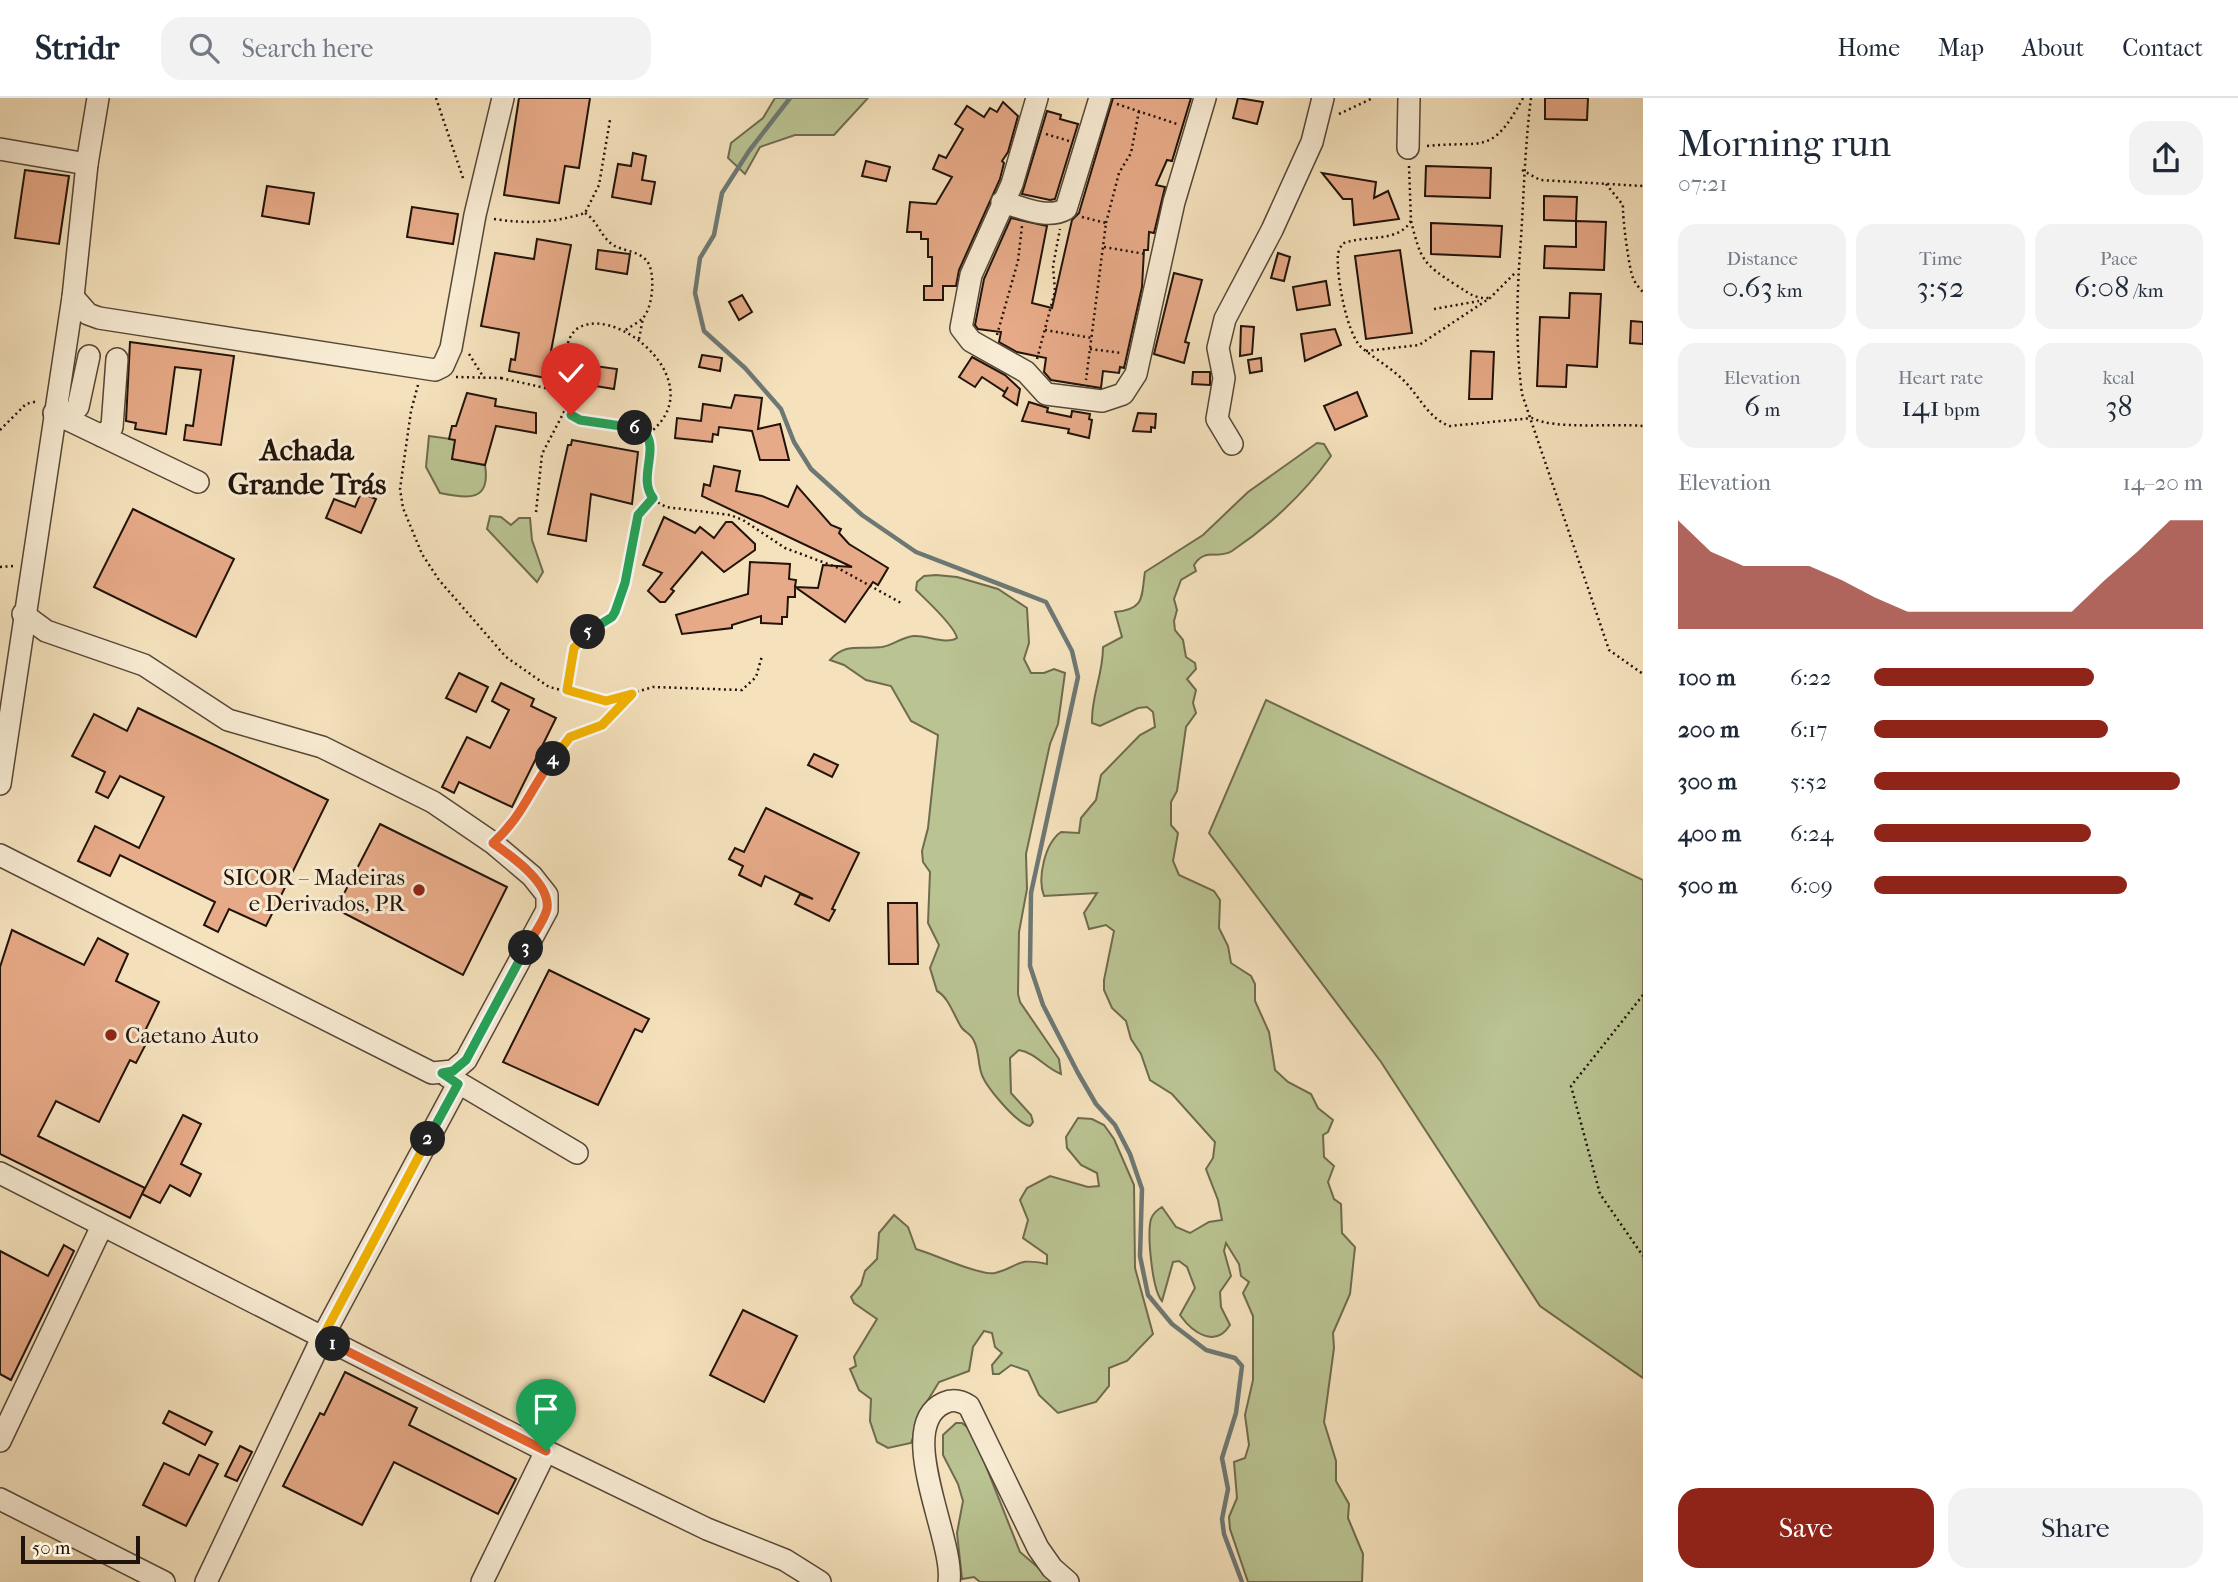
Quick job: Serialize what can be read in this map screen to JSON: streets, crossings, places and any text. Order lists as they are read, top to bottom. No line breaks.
{"districts":["Achada Grande Trás"],"places":["SICOR – Madeiras e Derivados, PR","Caetano Auto"],"scale_bar":"50 m","page":{"header":"Stridr","search":"Search here","nav":["Home","Map","About","Contact"],"heading":["Morning run","07:21"],"stats":[["Distance","0.63 km"],["Time","3:52"],["Pace","6:08 /km"],["Elevation","6 m"],["Heart rate","141 bpm"],["kcal","38"]],"pins":["6","5","4","3","2","1"],"chart":["Elevation","14–20 m"],"list":[{"name":"100 m","note":"6:22"},{"name":"200 m","note":"6:17"},{"name":"300 m","note":"5:52"},{"name":"400 m","note":"6:24"},{"name":"500 m","note":"6:09"}],"buttons":["Save","Share"],"scale":"50 m"}}
